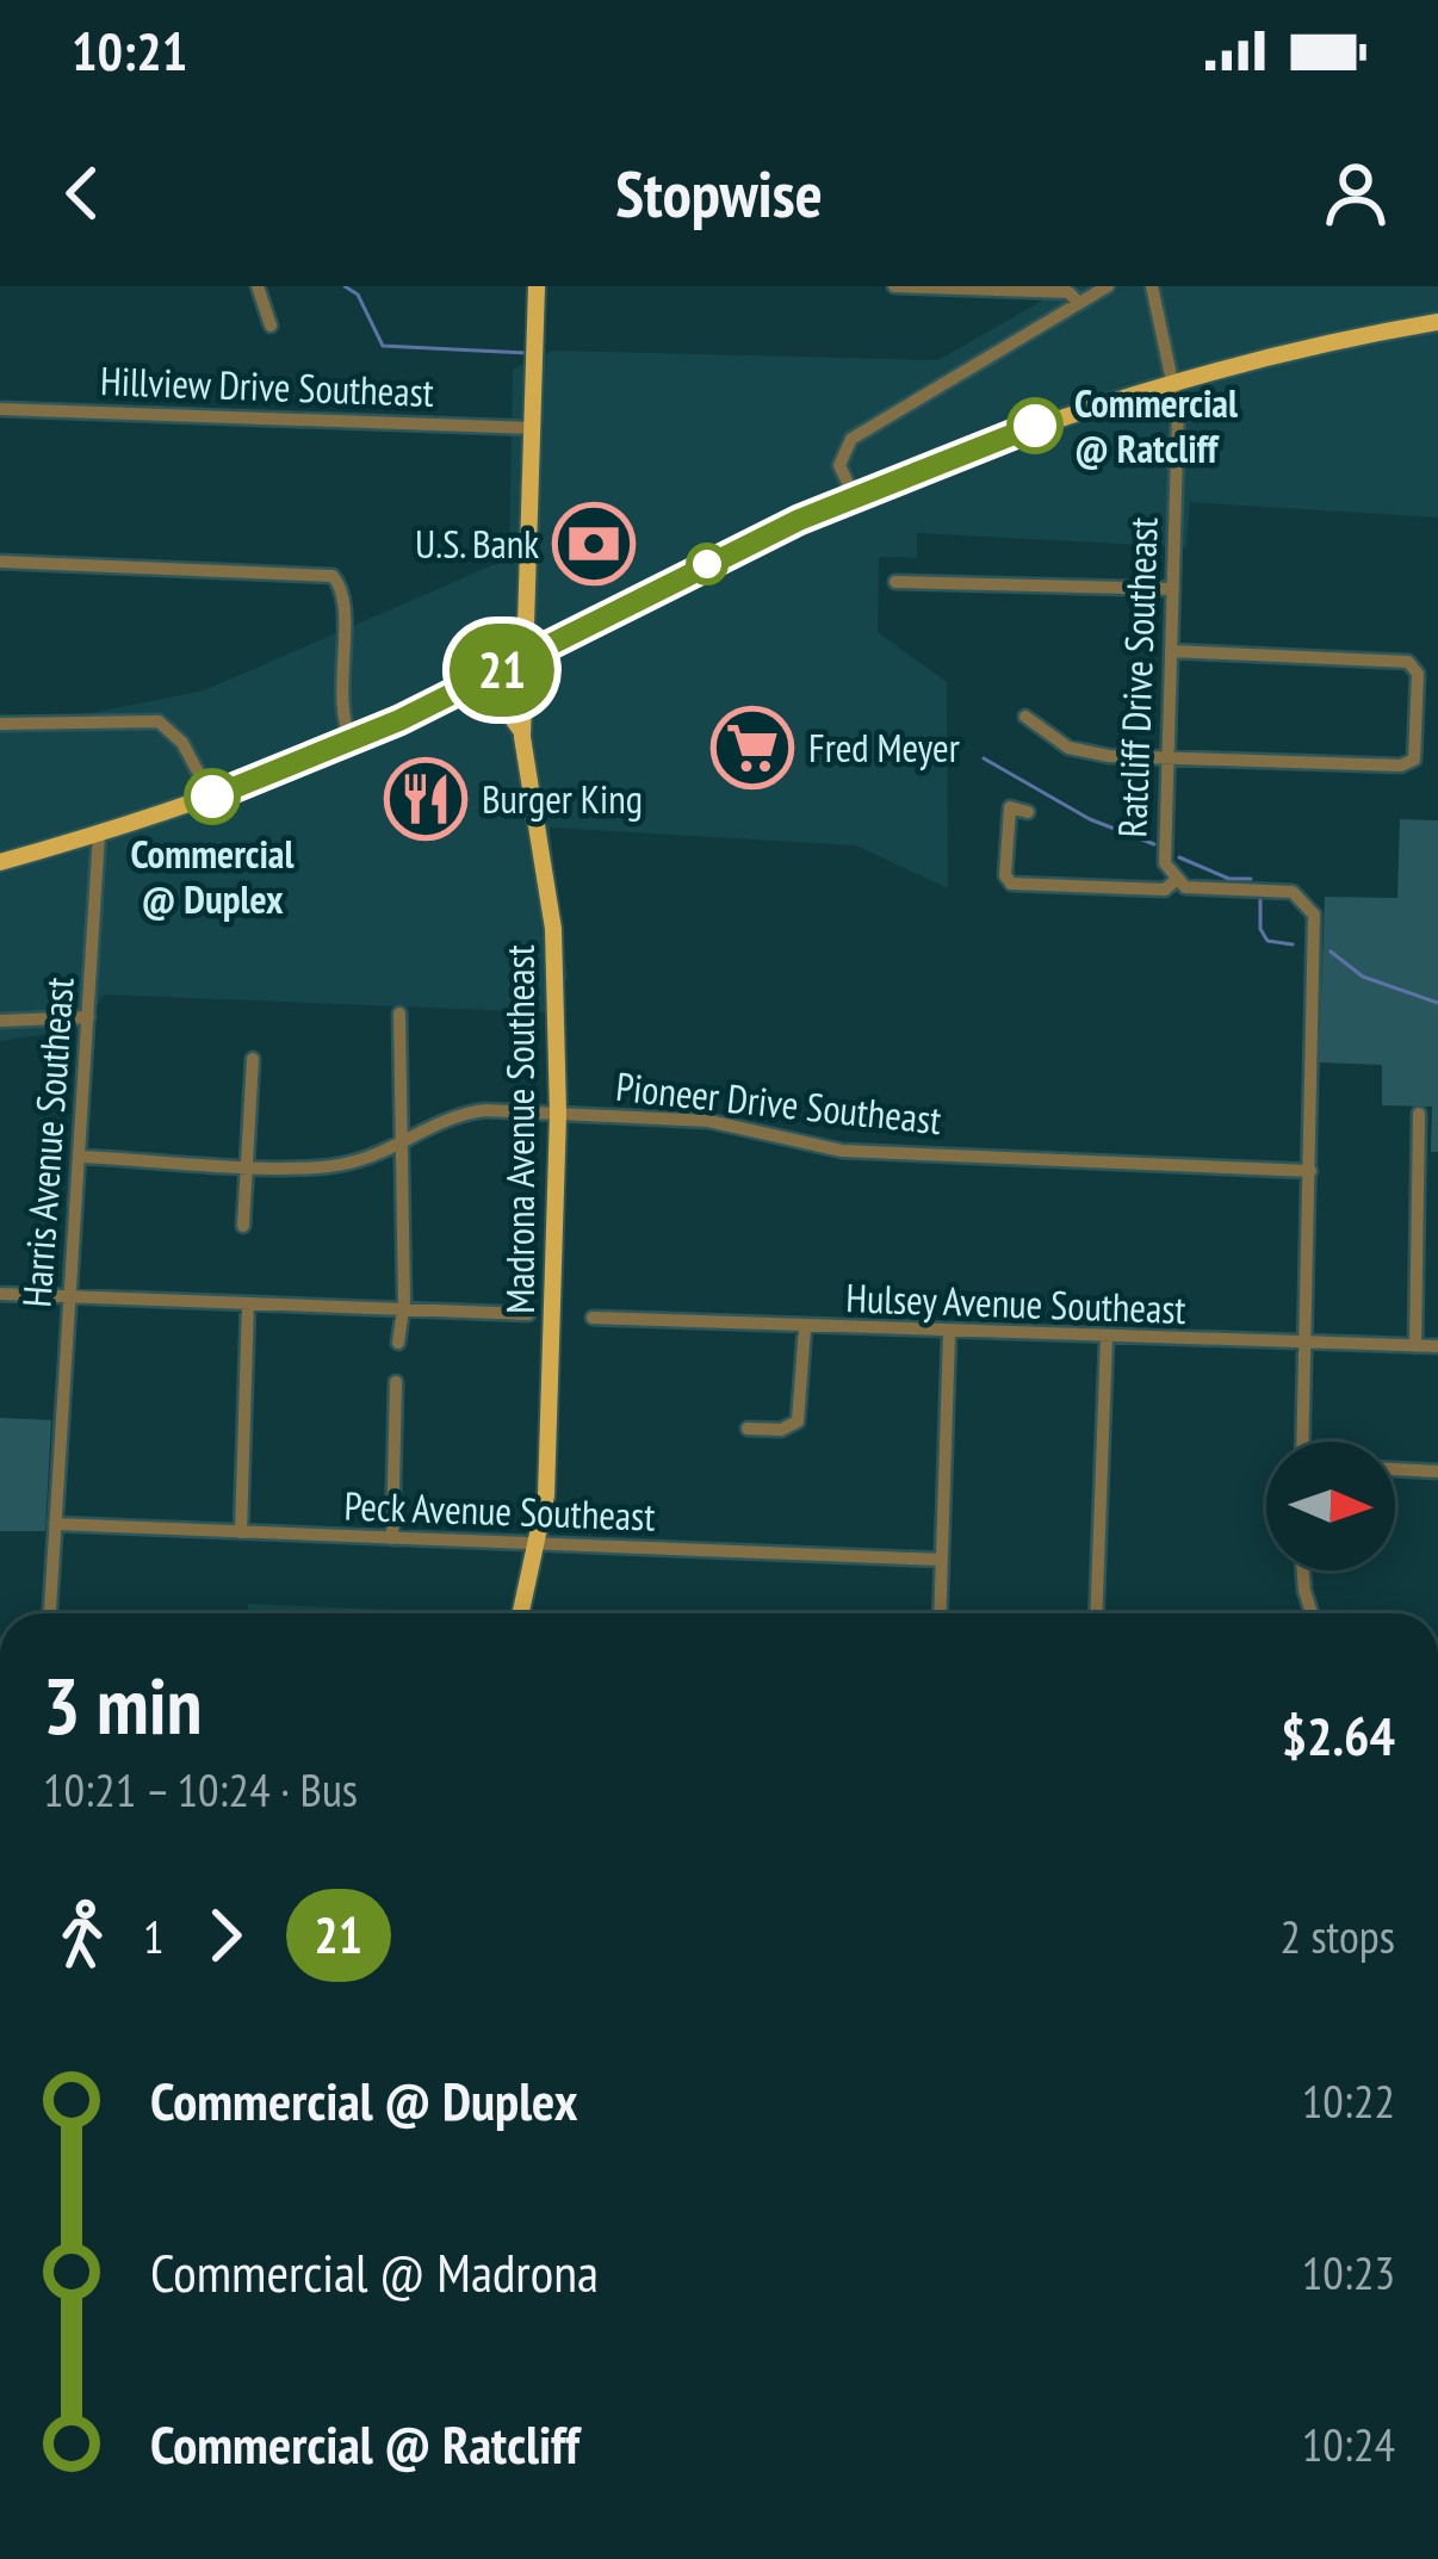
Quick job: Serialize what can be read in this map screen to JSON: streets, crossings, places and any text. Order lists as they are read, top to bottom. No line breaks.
{"streets":{"main road":["Madrona Avenue Southeast"],"street":["Hillview Drive Southeast","Ratcliff Drive Southeast","Pioneer Drive Southeast","Harris Avenue Southeast","Hulsey Avenue Southeast","Peck Avenue Southeast"]},"crossings":[["Hillview Drive Southeast","Madrona Avenue Southeast"],["Ratcliff Drive Southeast","Pioneer Drive Southeast"],["Ratcliff Drive Southeast","Hulsey Avenue Southeast"],["Pioneer Drive Southeast","Madrona Avenue Southeast"],["Pioneer Drive Southeast","Harris Avenue Southeast"],["Madrona Avenue Southeast","Peck Avenue Southeast"],["Harris Avenue Southeast","Peck Avenue Southeast"]],"places":{"other":["Commercial @ Ratcliff","Commercial @ Duplex"],"bank":["U.S. Bank"],"supermarket":["Fred Meyer"],"restaurant":["Burger King"]},"lines":["bus line 21"],"north":"right","page":{"status":"10:21","header":"Stopwise","on_map":"21","heading":["3 min","10:21 – 10:24 · Bus","$2.64"],"legs":["1","21","2 stops"],"list":[{"name":"Commercial @ Duplex","value":"10:22"},{"name":"Commercial @ Madrona","value":"10:23"},{"name":"Commercial @ Ratcliff","value":"10:24"}]}}
